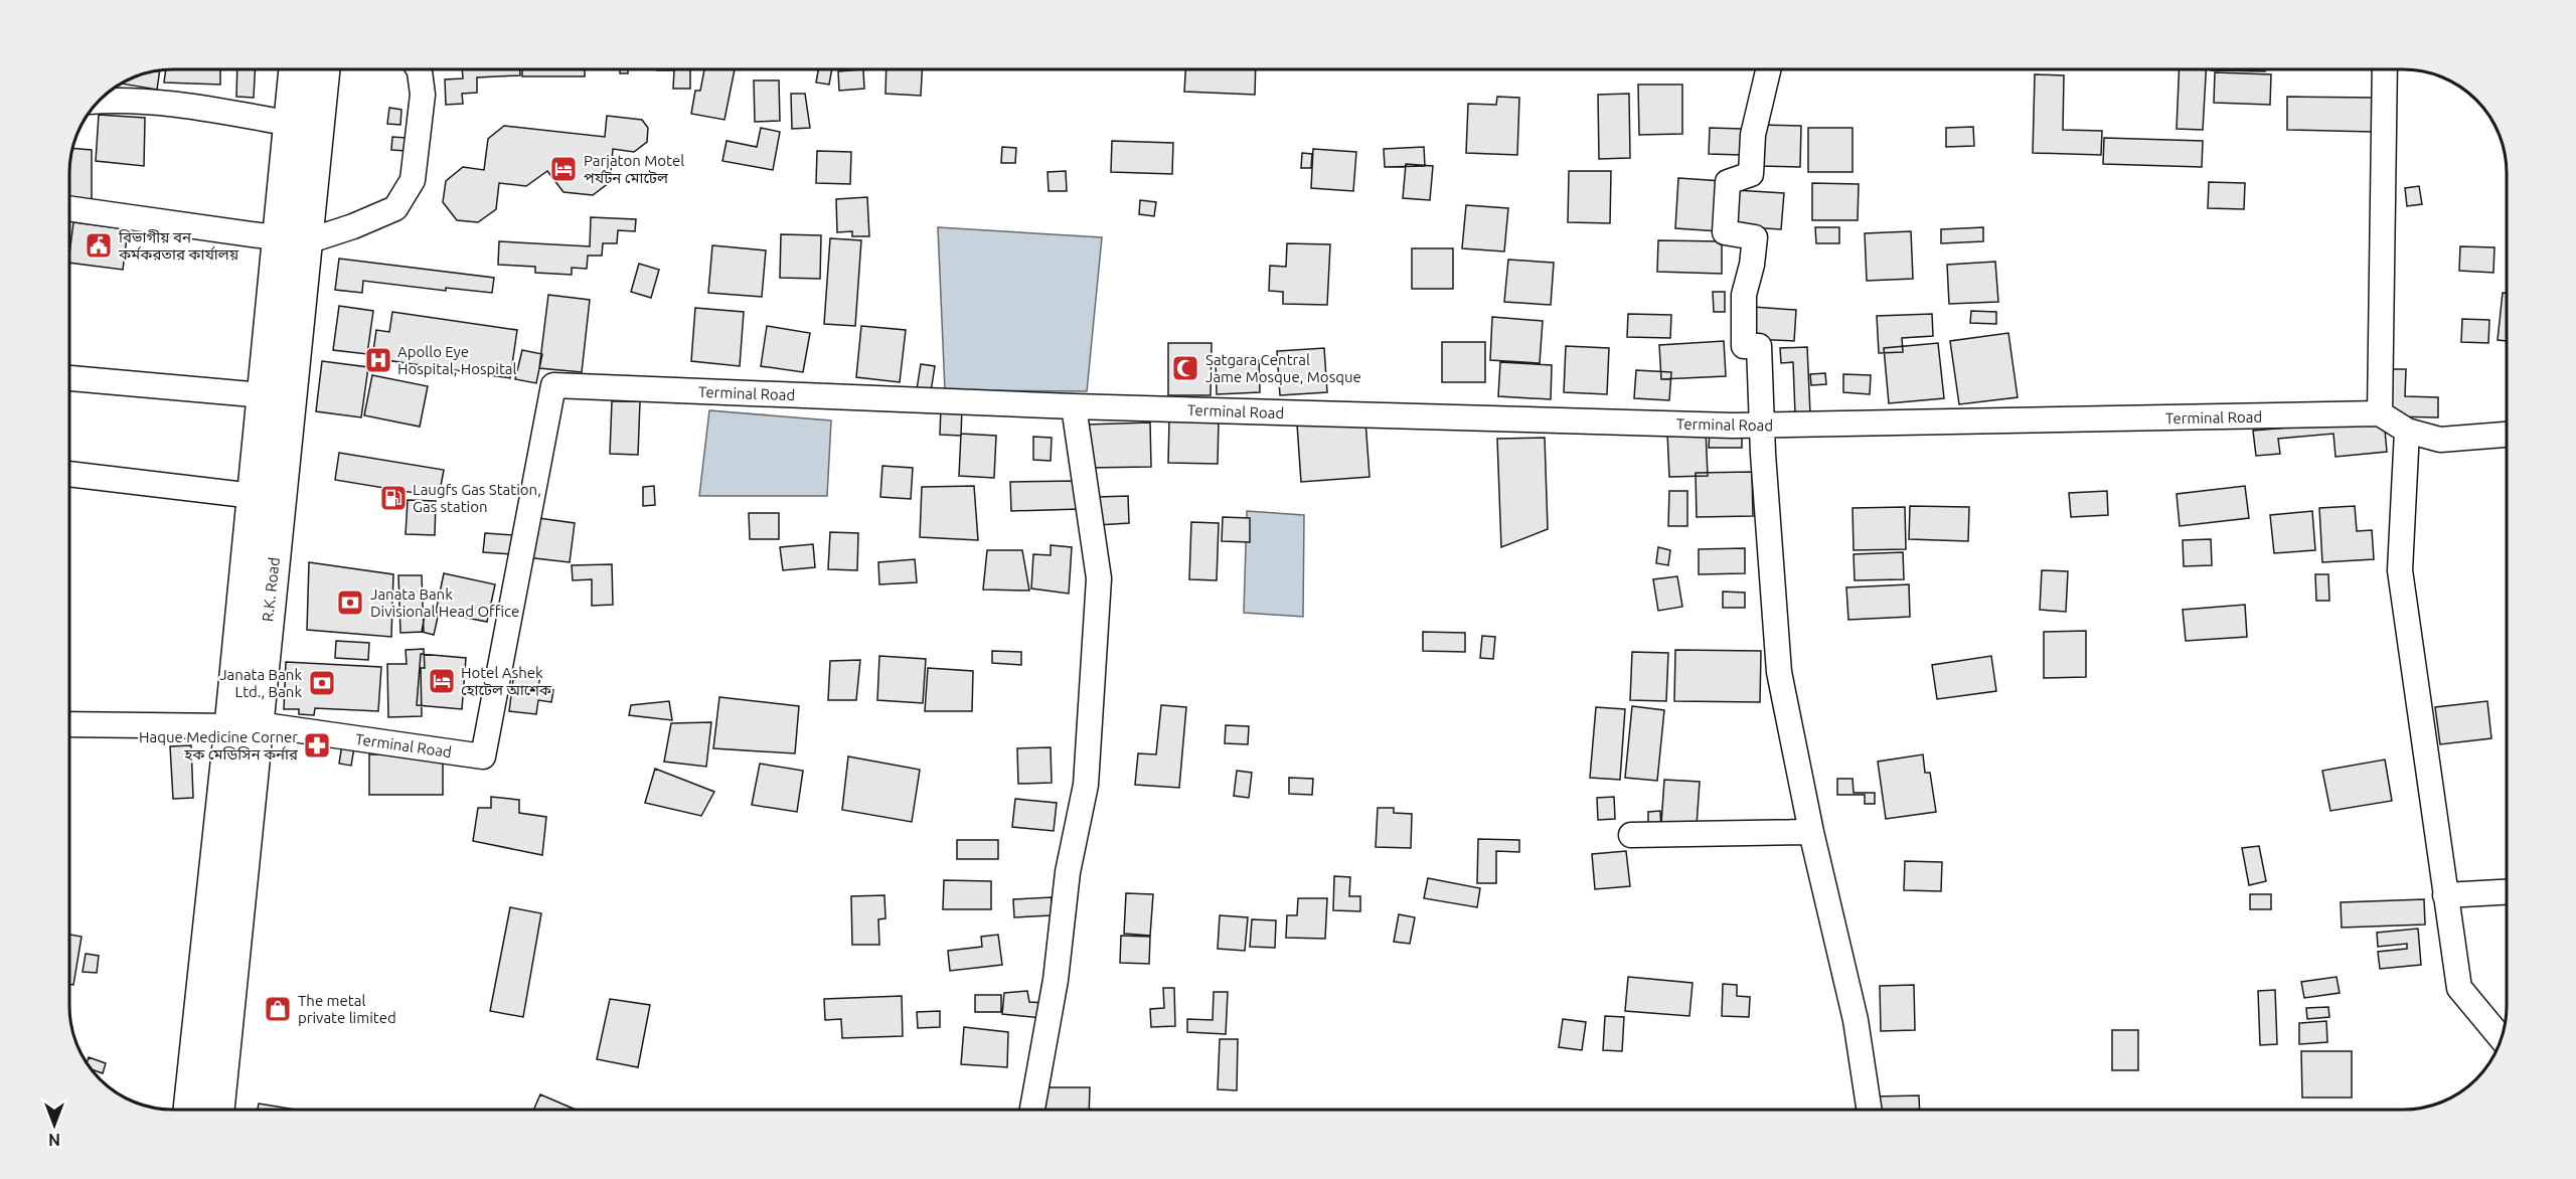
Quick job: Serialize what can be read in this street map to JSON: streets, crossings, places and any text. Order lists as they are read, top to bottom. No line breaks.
{"streets":{"highway":["R.K. Road"],"street":["Terminal Road"]},"crossings":[["Terminal Road","R.K. Road"]],"places":{"hotel":["Parjaton Motel পর্যটন মোটেল","Hotel Ashek হোটেল আশেক"],"public building":["বিভাগীয় বন কর্মকরতার কার্যালয়"],"hospital":["Apollo Eye Hospital, Hospital"],"mosque":["Satgara Central Jame Mosque, Mosque"],"fuel station":["Laugfs Gas Station, Gas station"],"bank":["Janata Bank Divisional Head Office","Janata Bank Ltd., Bank"],"pharmacy":["Haque Medicine Corner হক মেডিসিন কর্নার"],"shop":["The metal private limited"]},"north":"bottom"}
